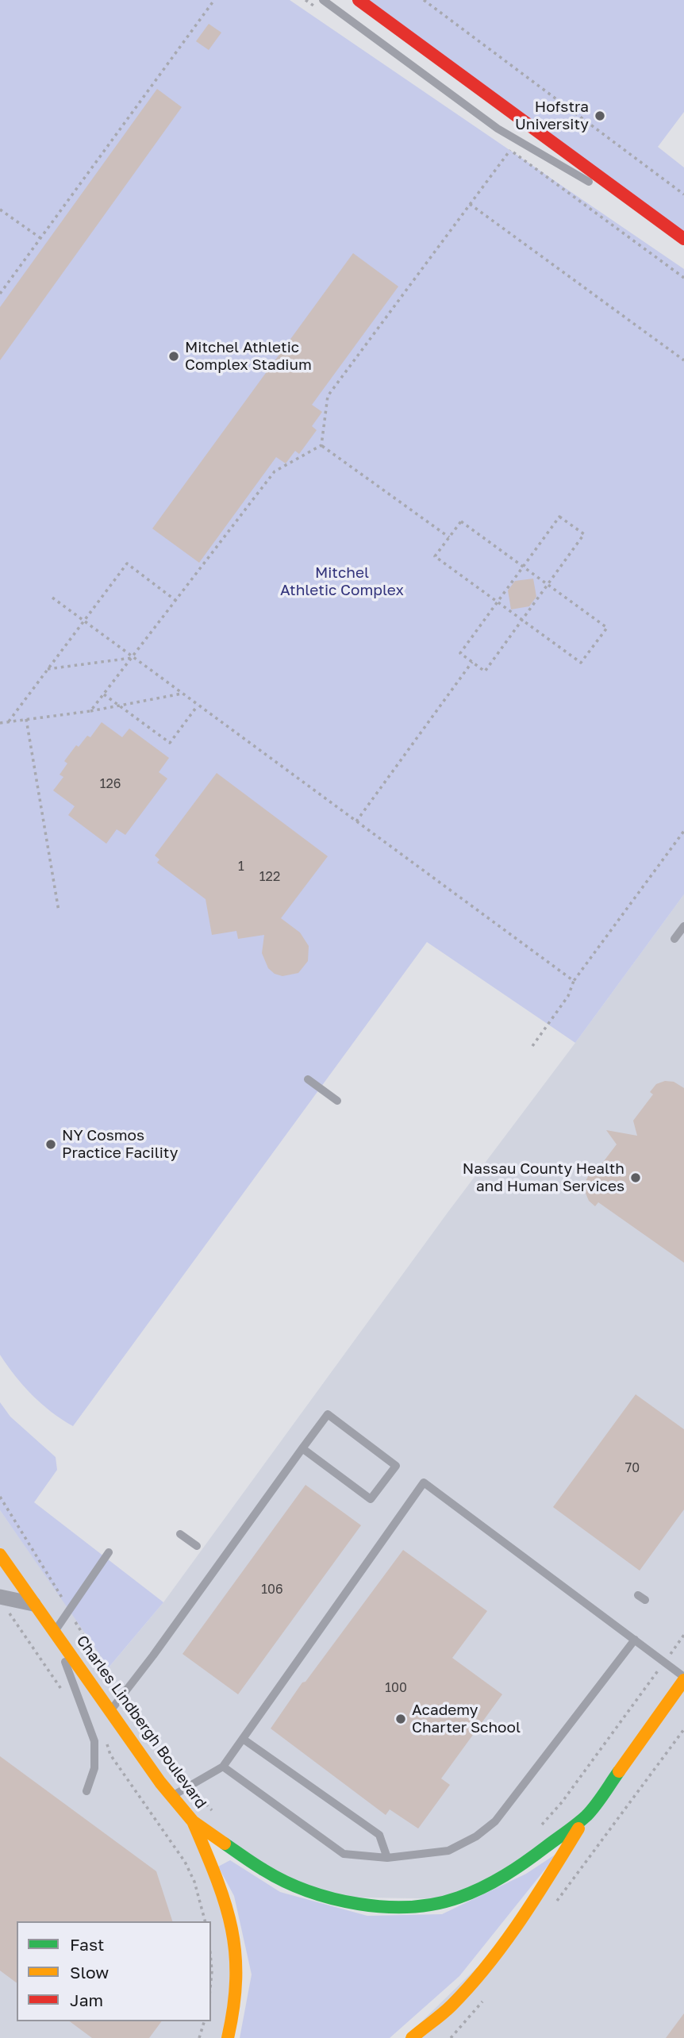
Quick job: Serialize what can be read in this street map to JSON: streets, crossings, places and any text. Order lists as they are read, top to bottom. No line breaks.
{"streets":{"street":["Charles Lindbergh Boulevard"]},"parks":["Mitchel Athletic Complex"],"places":["Hofstra University","Mitchel Athletic Complex Stadium","NY Cosmos Practice Facility","Nassau County Health and Human Services","Academy Charter School"],"house_numbers":["126","1","122","70","106","100"],"legend":["Fast","Slow","Jam"]}
